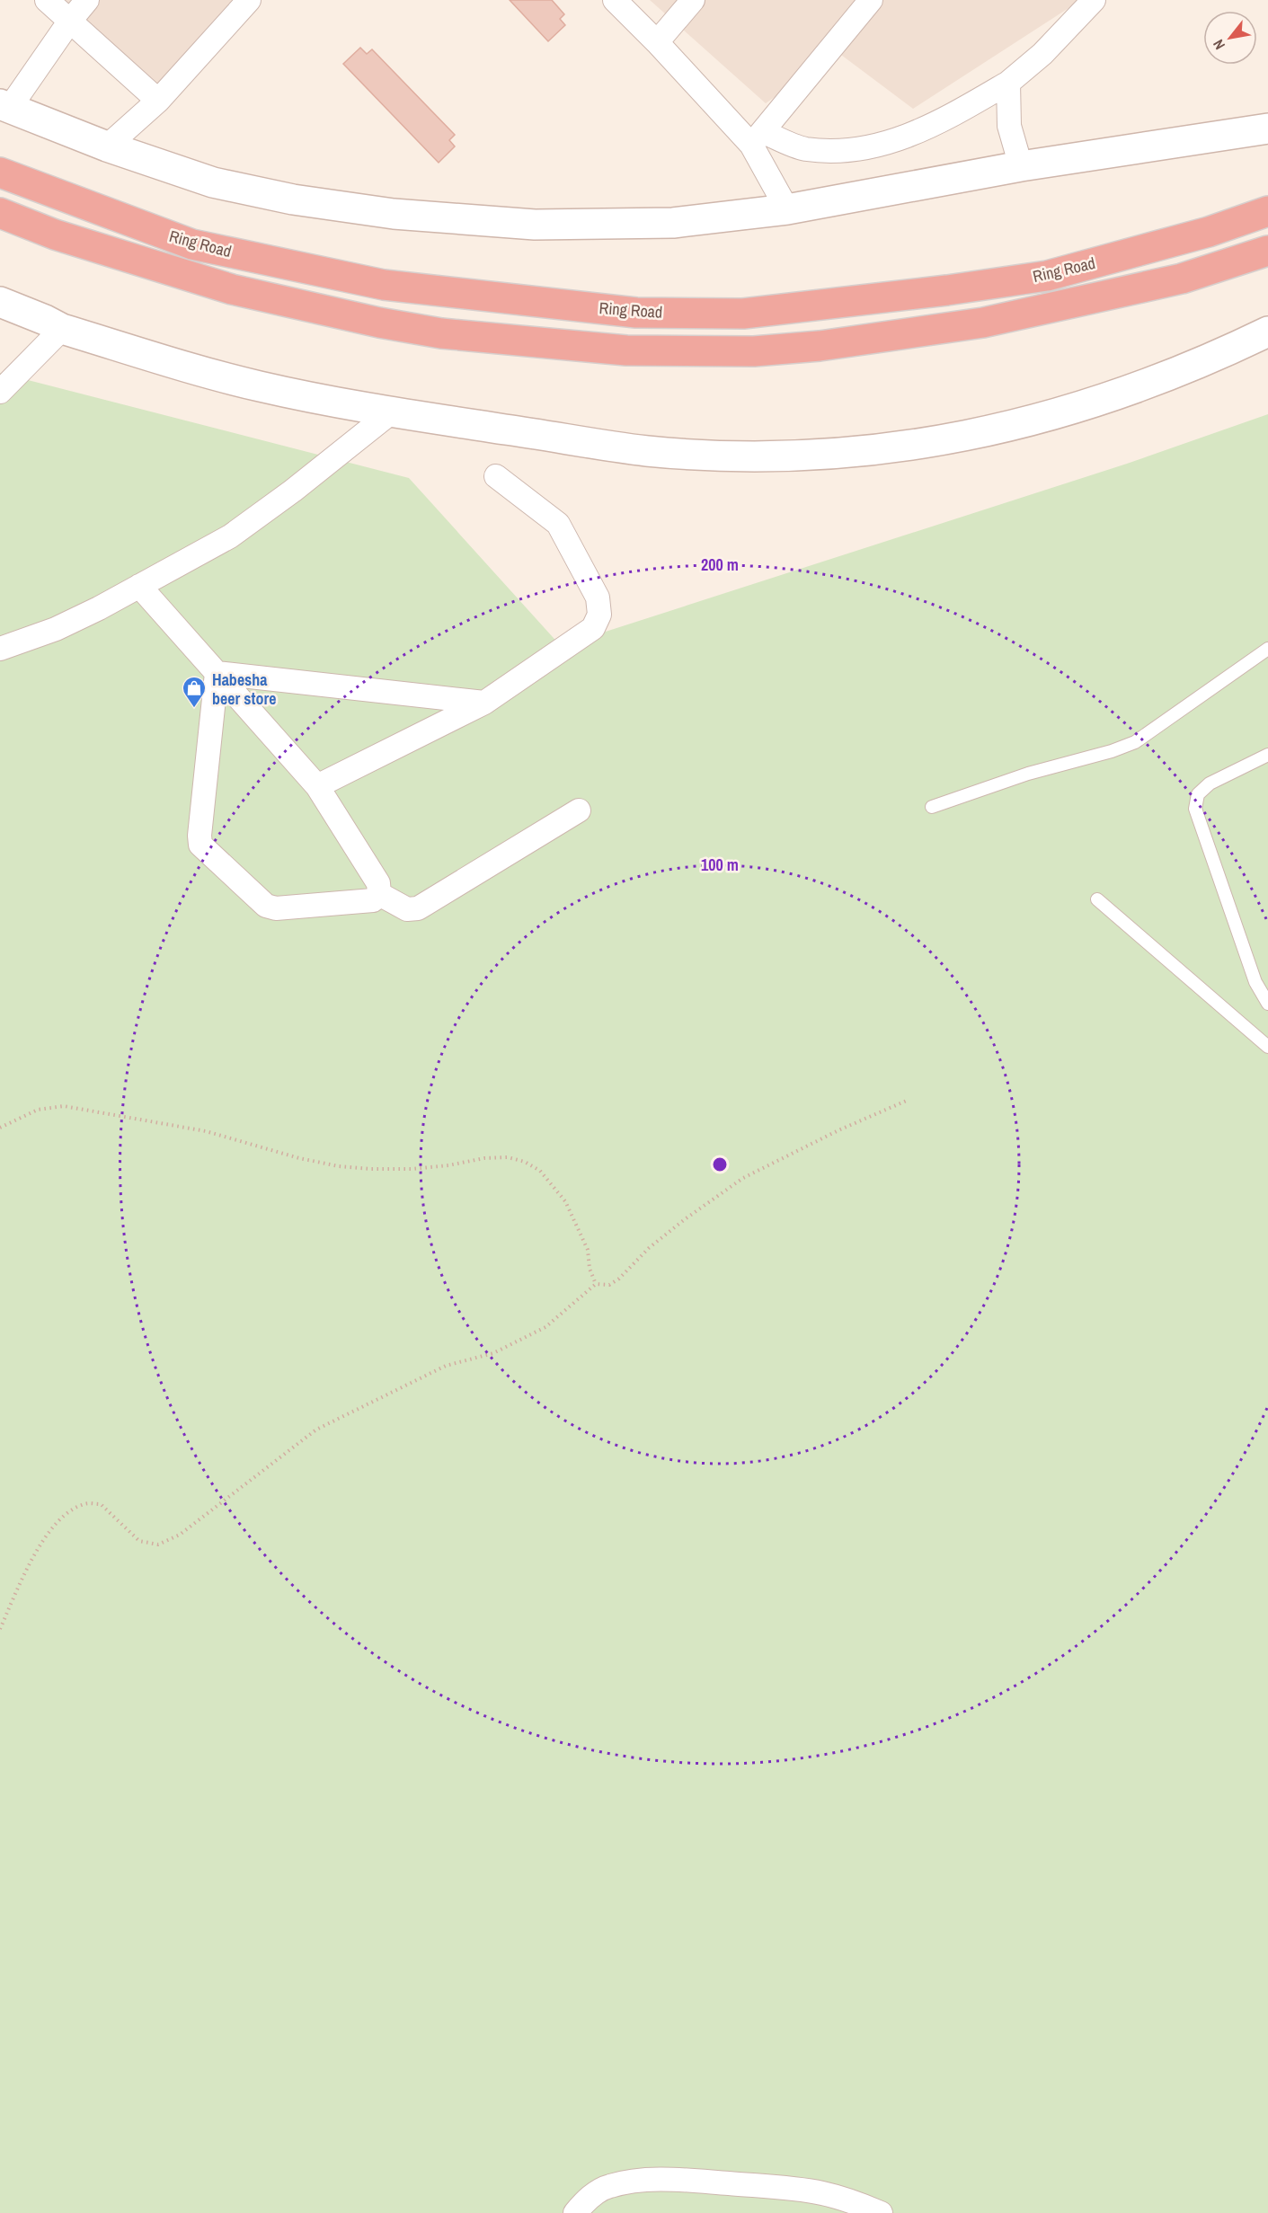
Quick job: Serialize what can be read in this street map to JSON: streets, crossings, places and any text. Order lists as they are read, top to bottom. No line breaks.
{"streets":{"highway":["Ring Road"]},"places":{"shop":["Habesha beer store"]},"north":"bottom left","rings":["200 m","100 m"]}
